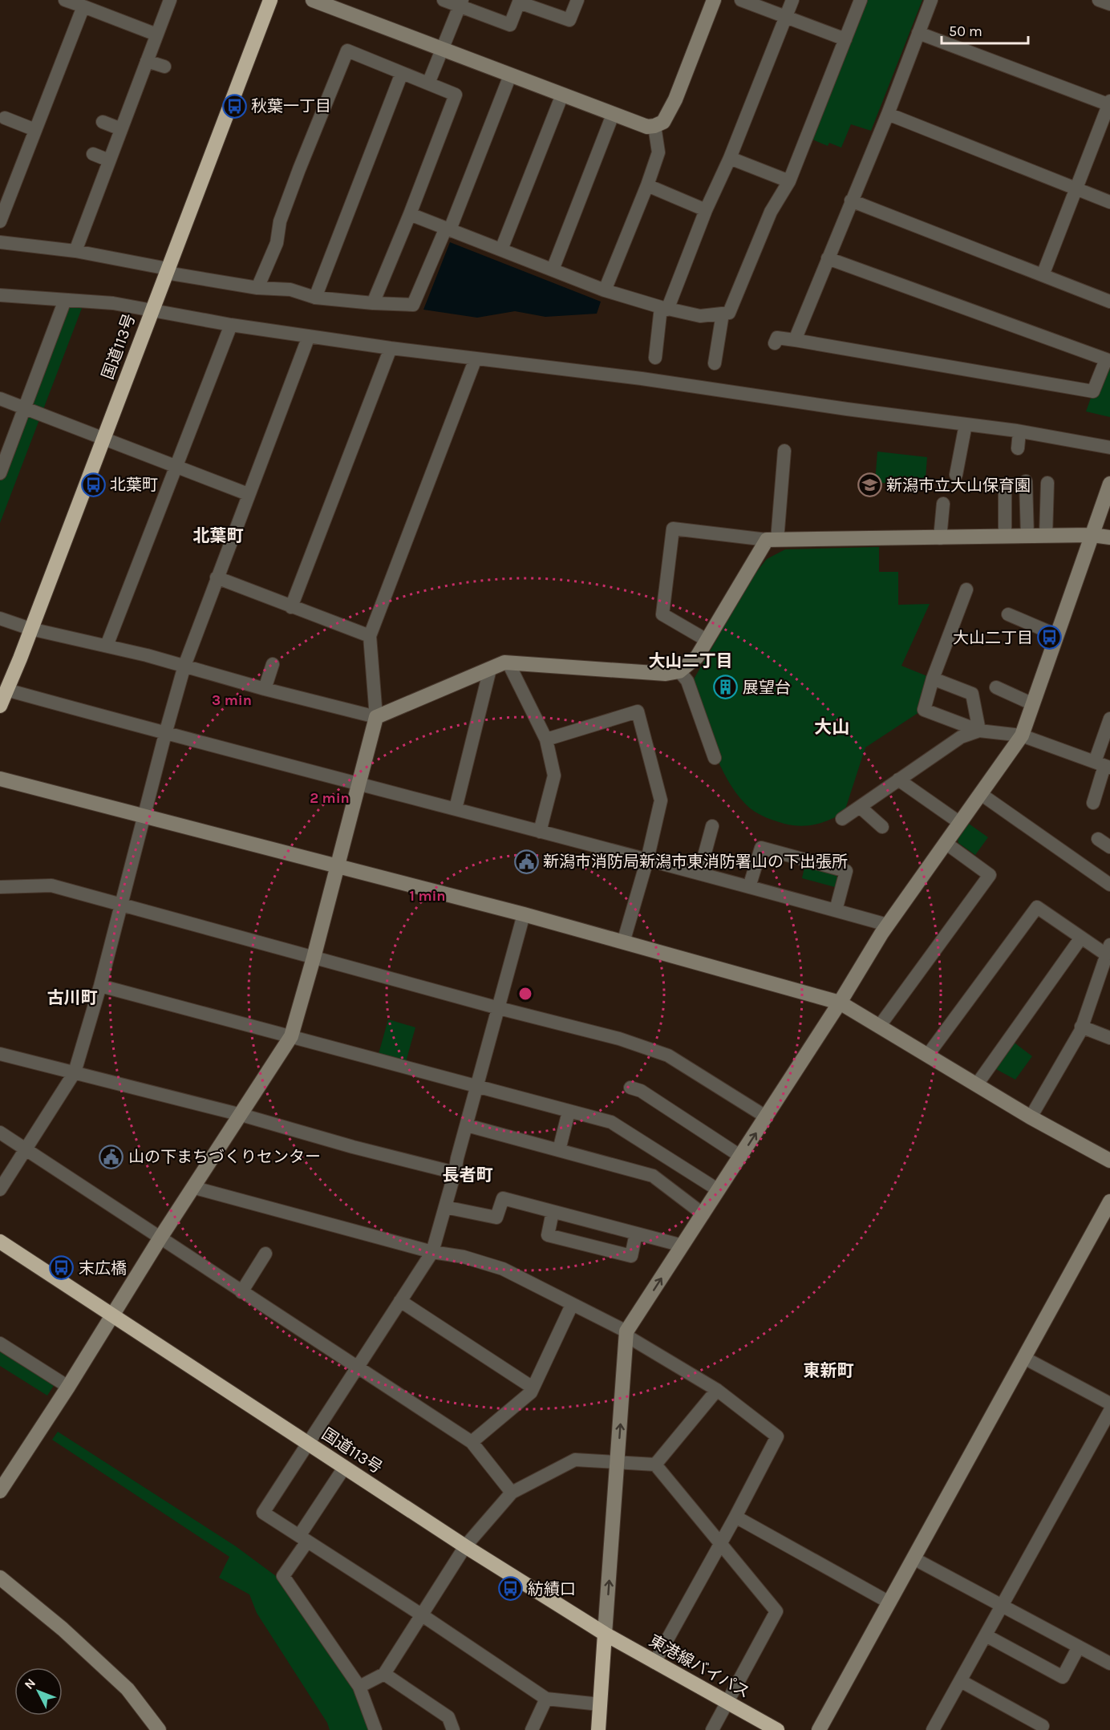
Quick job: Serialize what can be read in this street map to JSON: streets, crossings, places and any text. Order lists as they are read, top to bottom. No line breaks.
{"streets":{"highway":["国道113号","東港線バイパス"]},"crossings":[["国道113号","東港線バイパス"]],"districts":["北葉町","大山二丁目","大山","古川町","長者町","東新町"],"places":{"bus stop":["秋葉一丁目","北葉町","大山二丁目","末広橋","紡績口"],"school or university":["新潟市立大山保育園"],"building":["展望台"],"public building":["新潟市消防局新潟市東消防署山の下出張所","山の下まちづくりセンター"]},"scale_bar":"50 m","north":"top left","rings":["3 min","2 min","1 min"]}
